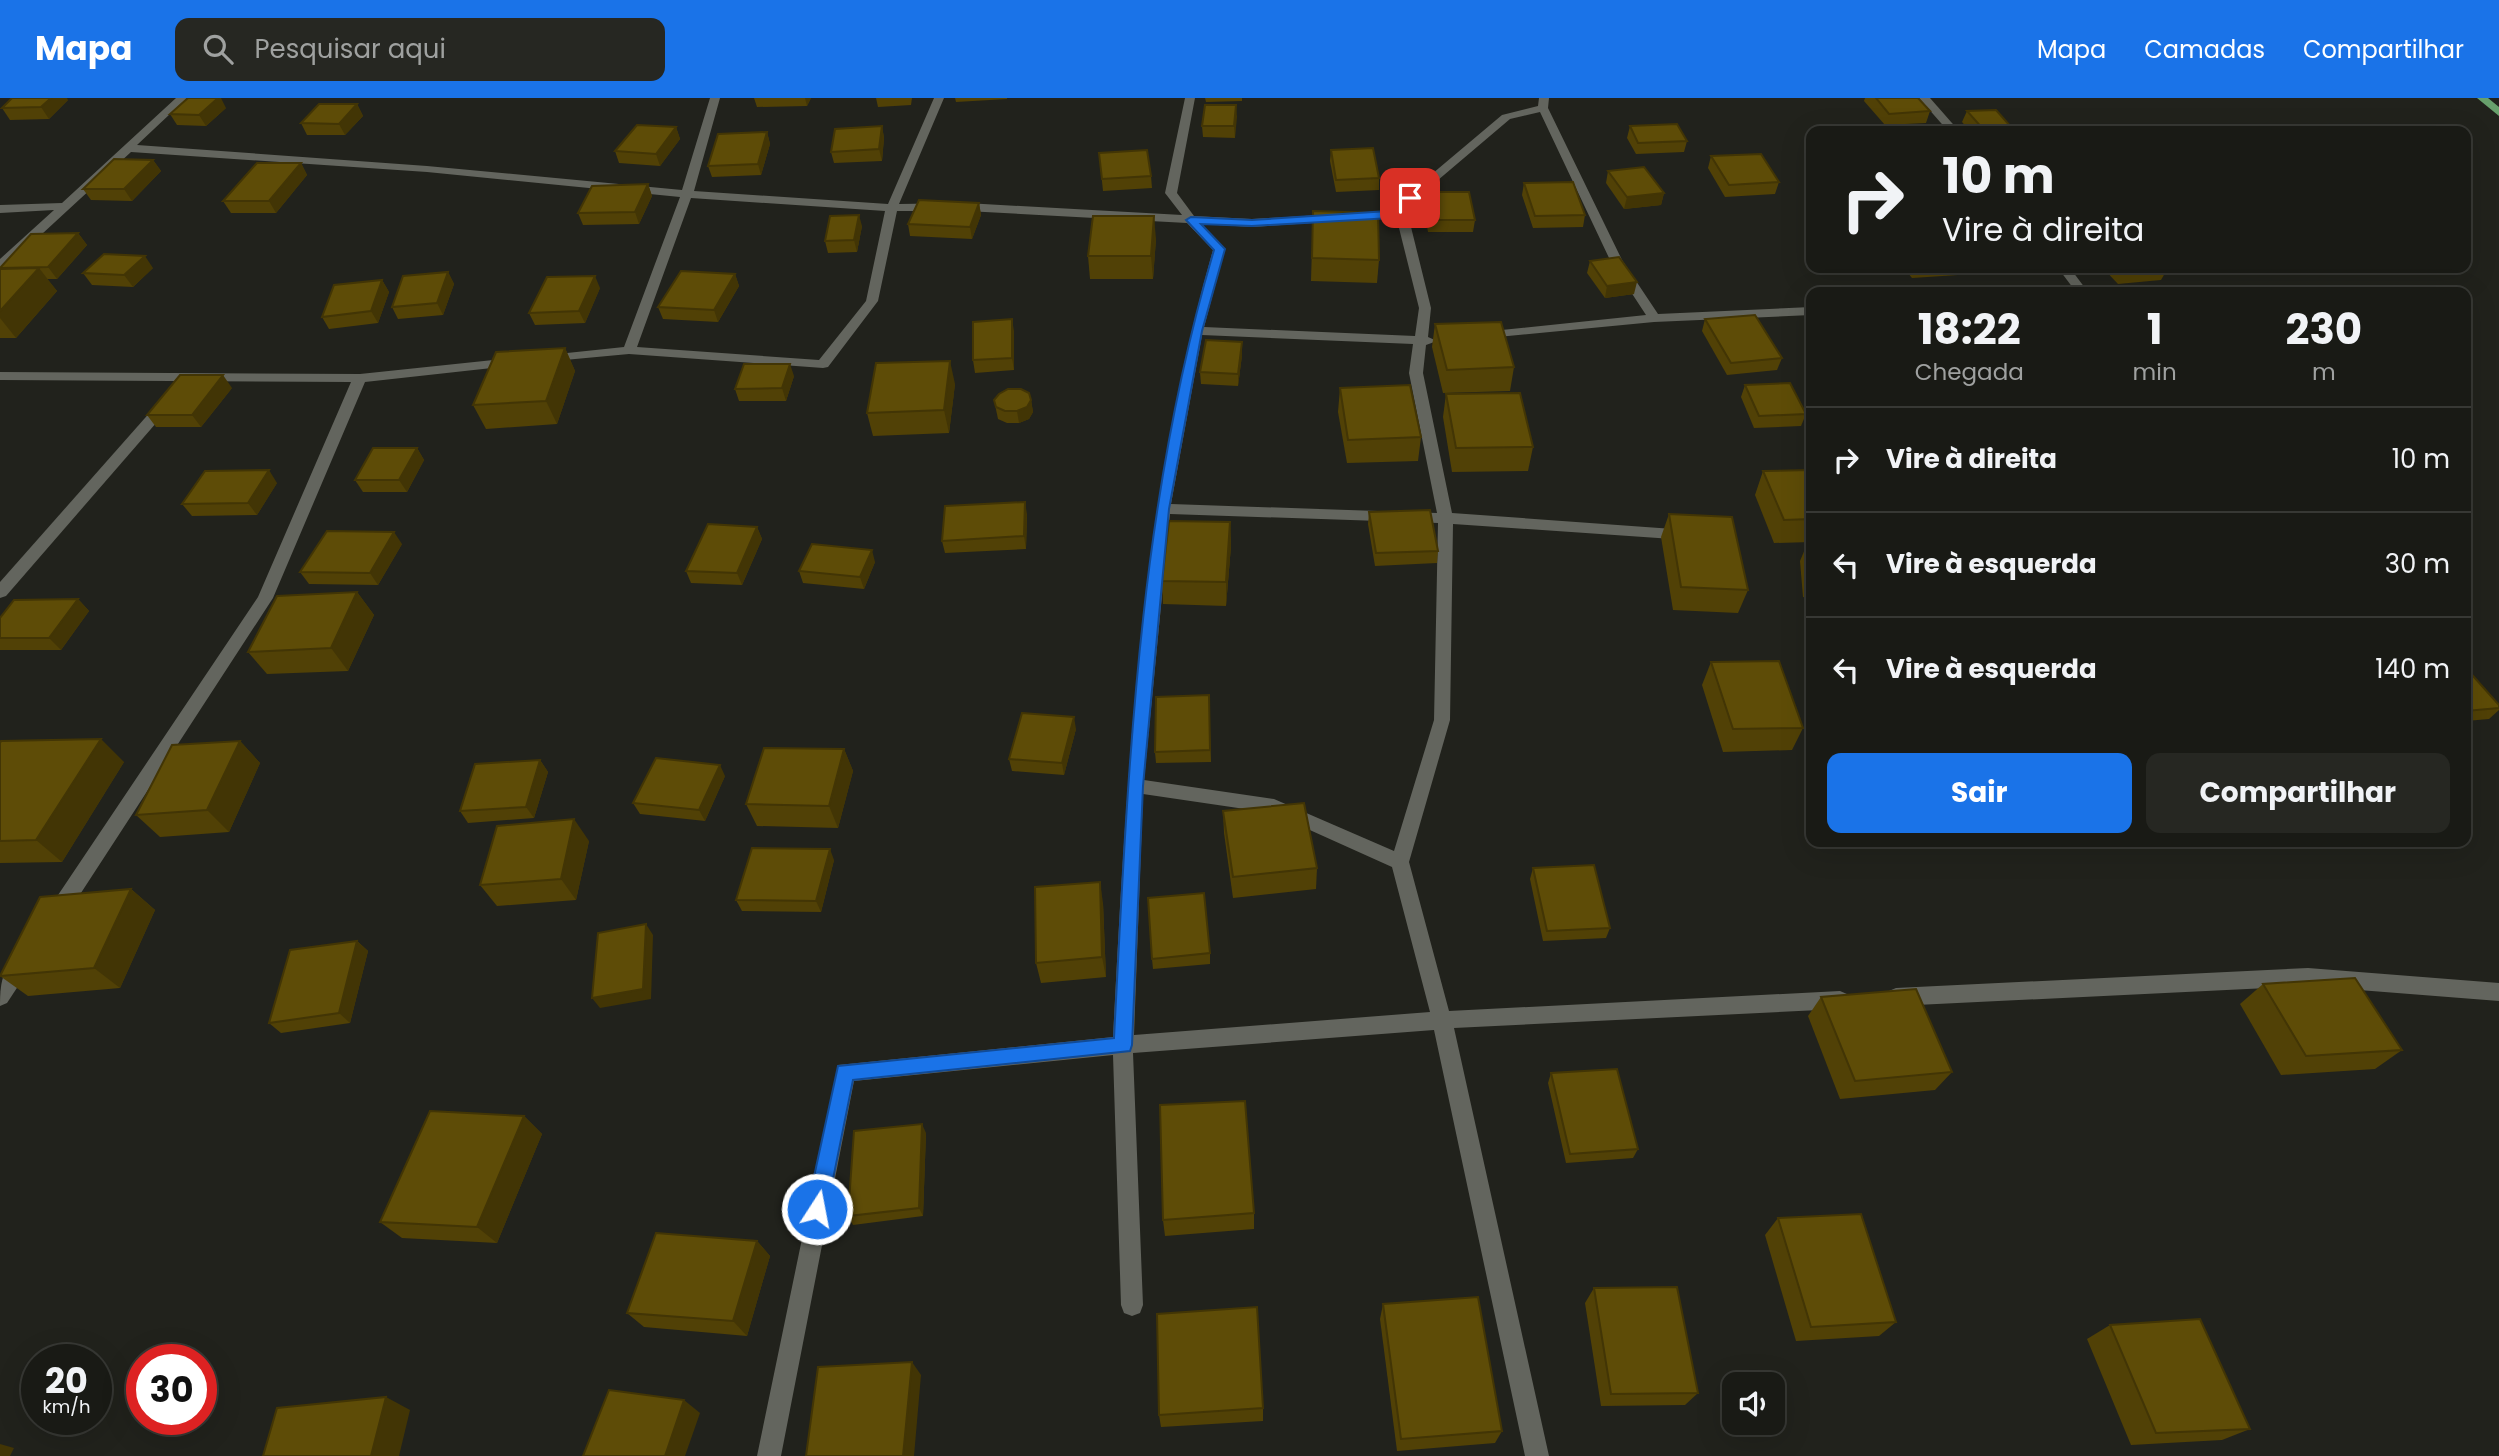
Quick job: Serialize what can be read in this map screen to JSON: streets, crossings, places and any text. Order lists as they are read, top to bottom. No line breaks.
{"page":{"header":"Mapa","search":"Pesquisar aqui","nav":["Mapa","Camadas","Compartilhar"],"turn":["10 m","Vire à direita"],"eta":["18:22","Chegada","1","min","230","m"],"list":[{"name":"Vire à direita","value":"10 m"},{"name":"Vire à esquerda","value":"30 m"},{"name":"Vire à esquerda","value":"140 m"}],"buttons":["Sair","Compartilhar"],"speed":"20 km/h","limit":"30"}}
